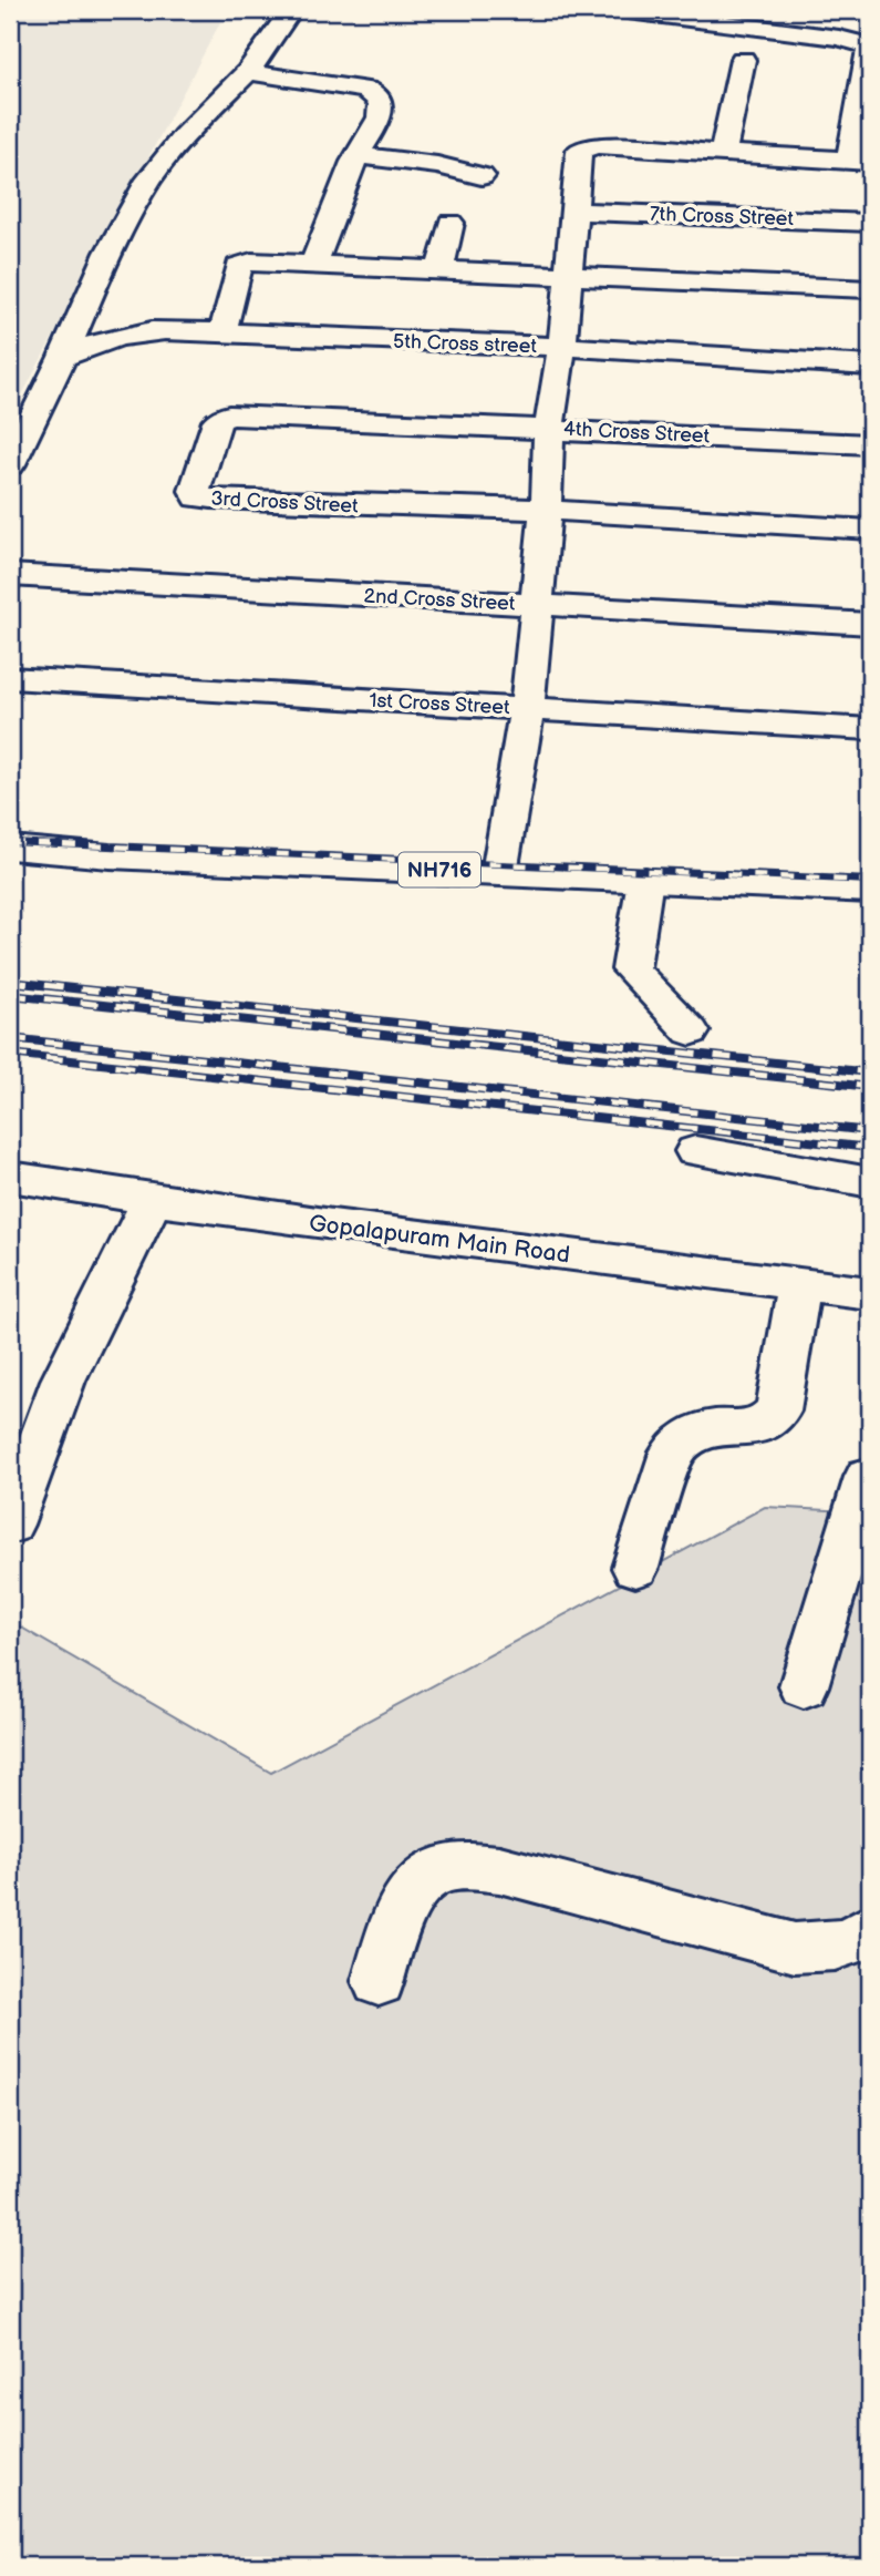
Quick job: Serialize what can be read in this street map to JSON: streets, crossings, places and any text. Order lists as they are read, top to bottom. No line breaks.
{"streets":{"main road":["7th Cross Street","5th Cross street","4th Cross Street","3rd Cross Street","2nd Cross Street","1st Cross Street","NH716","Gopalapuram Main Road"]},"crossings":[["4th Cross Street","3rd Cross Street"]]}
